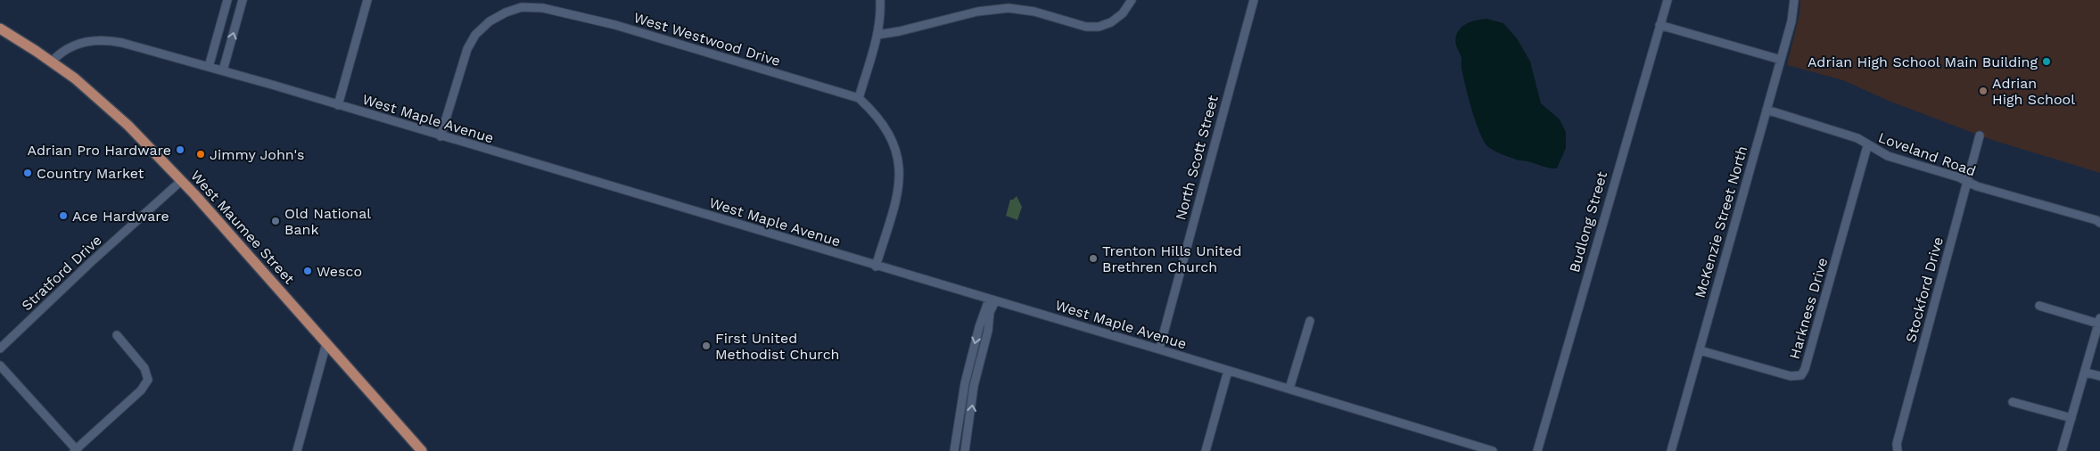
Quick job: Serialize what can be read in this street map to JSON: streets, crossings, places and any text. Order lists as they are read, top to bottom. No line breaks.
{"streets":{"main road":["West Maumee Street"],"street":["West Westwood Drive","West Maple Avenue","Loveland Road","North Scott Street","Budlong Street","McKenzie Street North","Stratford Drive","Stockford Drive","Harkness Drive"]},"crossings":[["West Westwood Drive","West Maple Avenue"],["West Maple Avenue","North Scott Street"],["West Maple Avenue","West Maumee Street"],["Loveland Road","McKenzie Street North"],["Loveland Road","Stockford Drive"],["Loveland Road","Harkness Drive"],["McKenzie Street North","Harkness Drive"],["West Maumee Street","Stratford Drive"]],"places":["Adrian High School Main Building","Adrian High School","Adrian Pro Hardware","Jimmy John's","Country Market","Ace Hardware","Old National Bank","Trenton Hills United Brethren Church","Wesco","First United Methodist Church"]}
